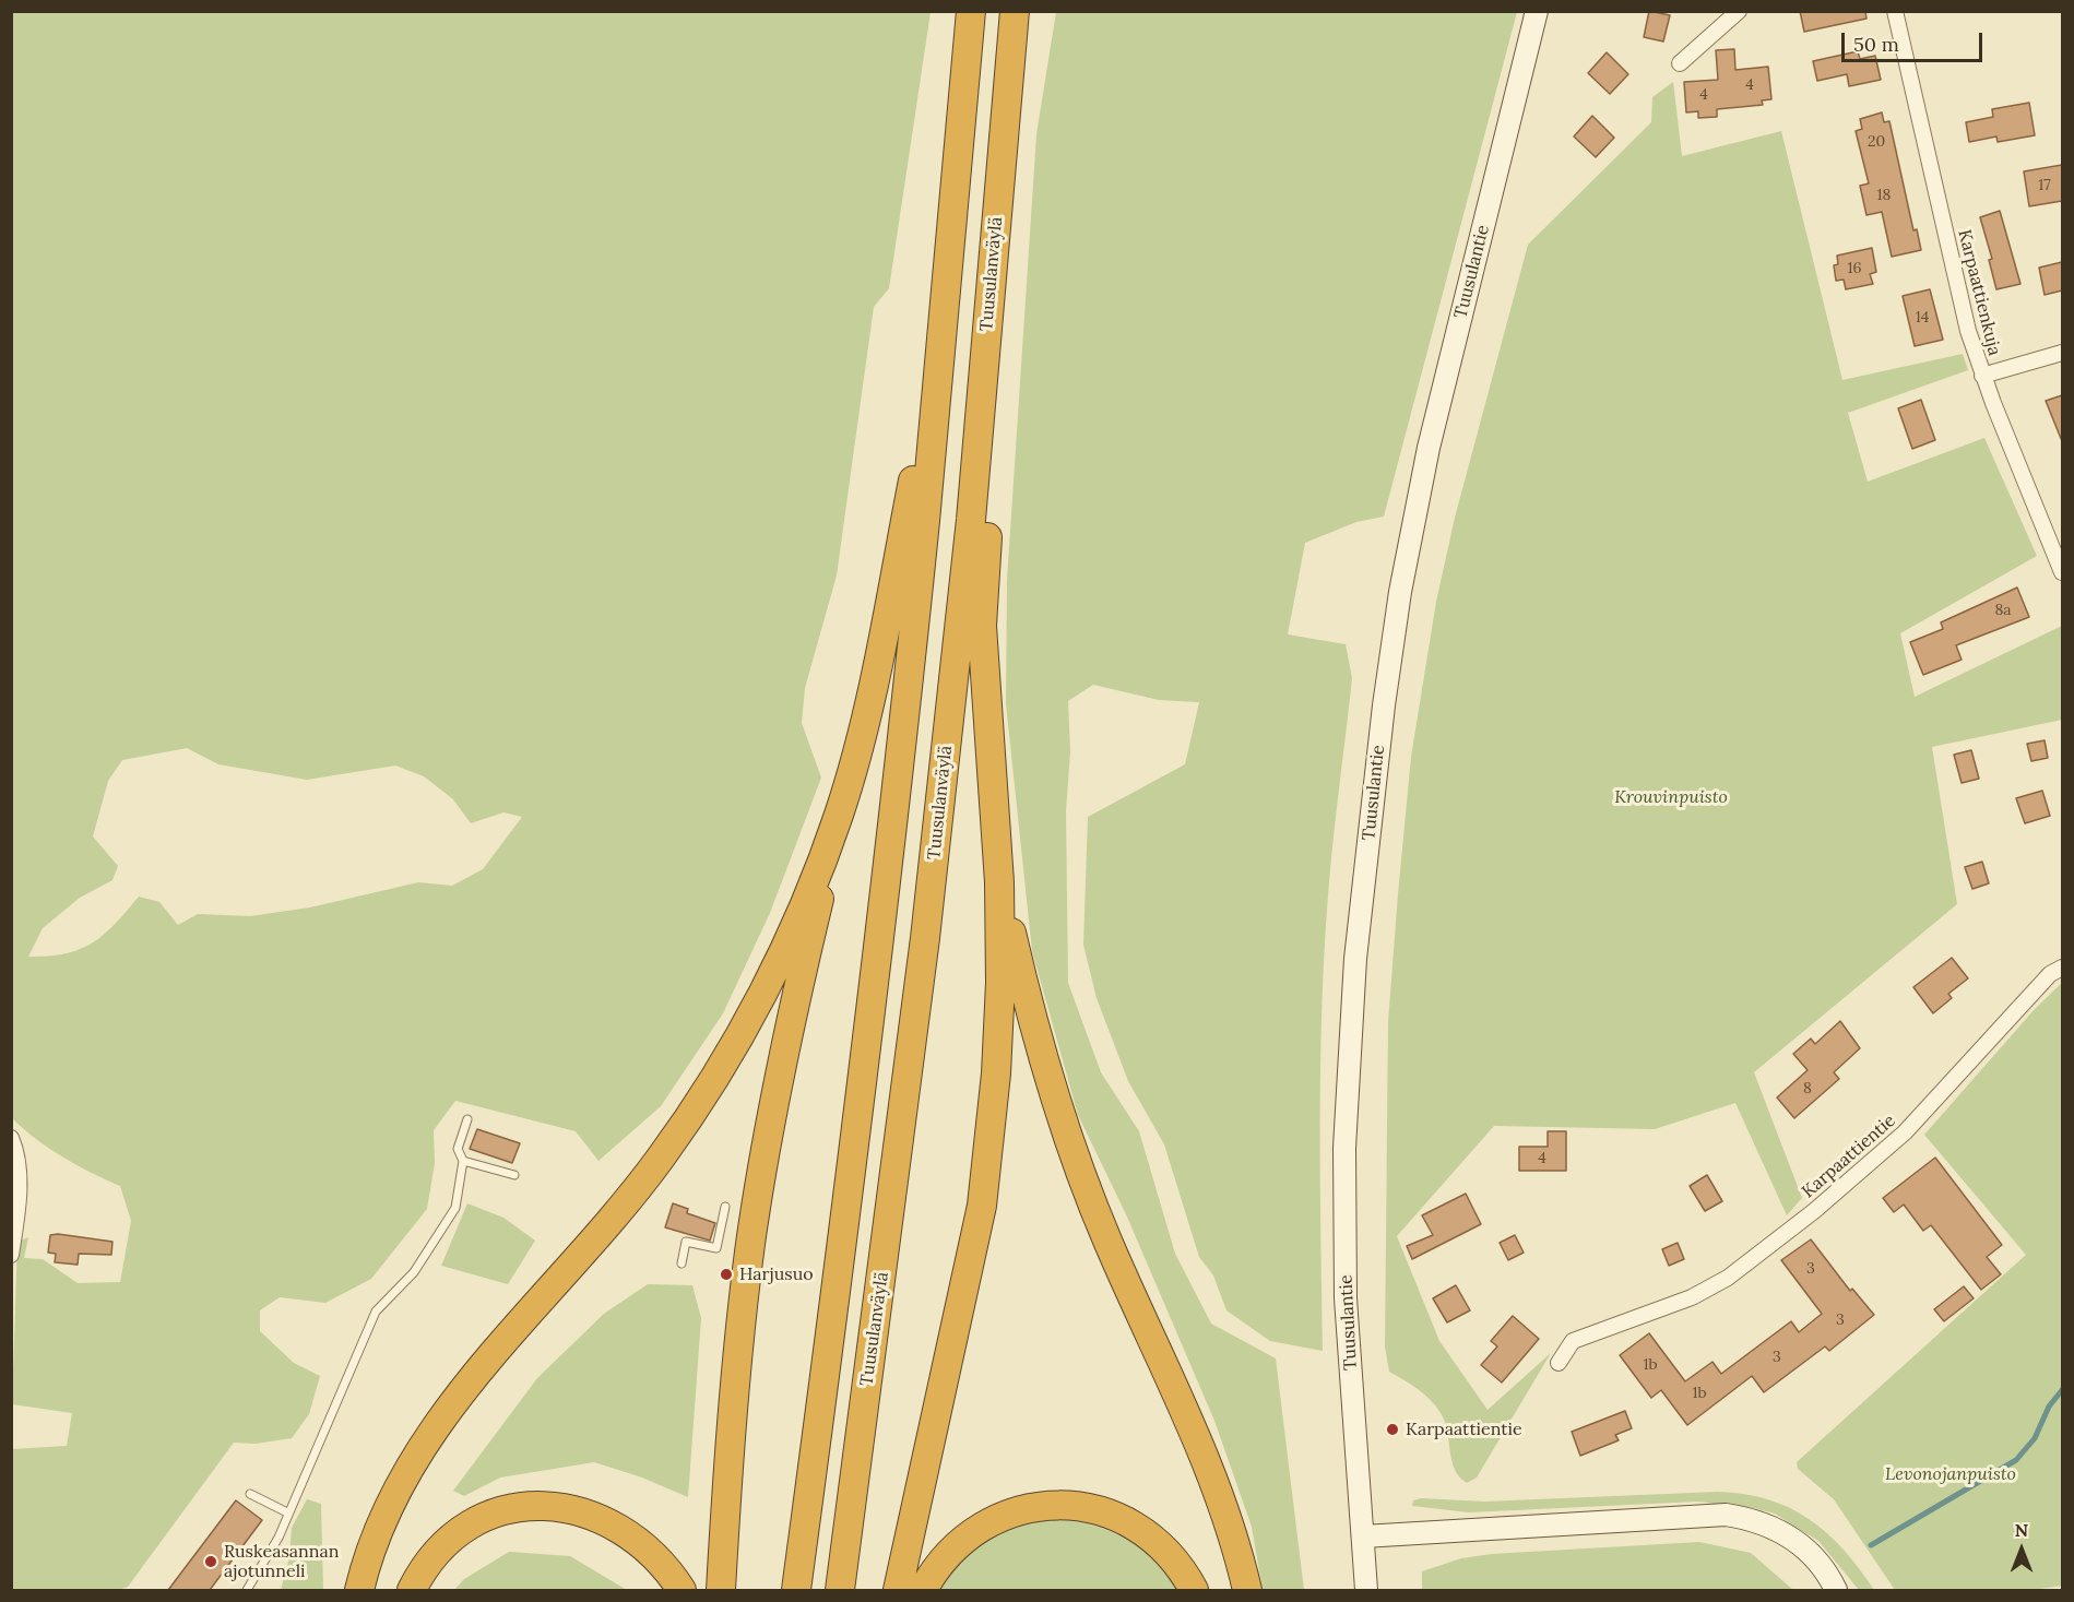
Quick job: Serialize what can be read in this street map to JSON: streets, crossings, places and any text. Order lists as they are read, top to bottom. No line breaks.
{"streets":{"highway":["Tuusulanväylä"],"main road":["Tuusulantie"],"street":["Karpaattienkuja","Karpaattientie"]},"parks":["Krouvinpuisto","Levonojanpuisto"],"places":["Harjusuo","Karpaattientie","Ruskeasannan ajotunneli"],"house_numbers":["4","4","20","17","18","16","14","8a","8","4","3","3","3","1b","1b"],"scale_bar":"50 m","north":"top"}
